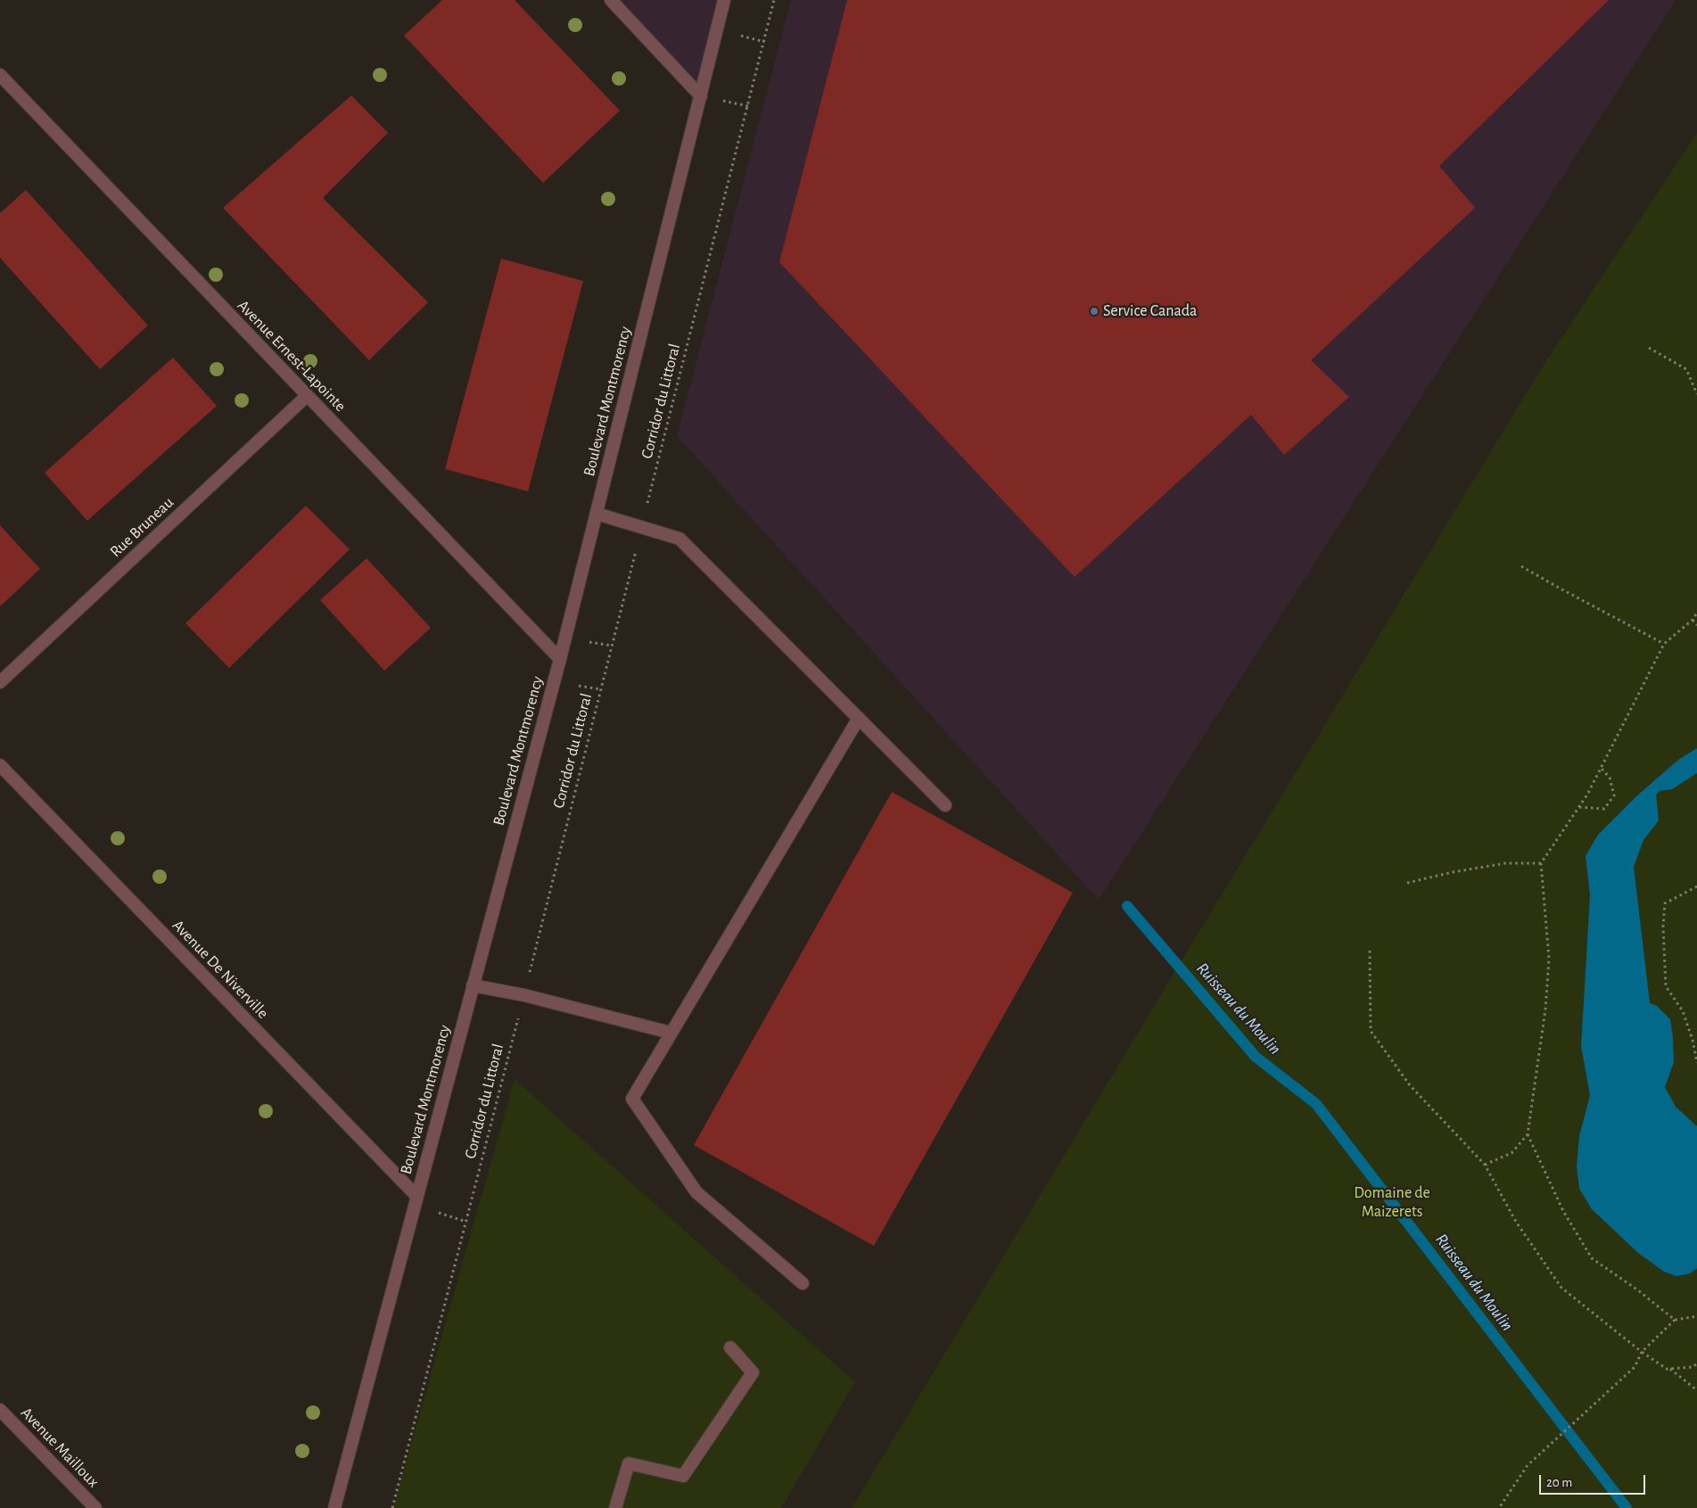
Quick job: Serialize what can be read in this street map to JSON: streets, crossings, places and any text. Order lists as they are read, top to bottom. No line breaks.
{"streets":{"street":["Avenue Ernest-Lapointe","Boulevard Montmorency","Rue Bruneau","Avenue De Niverville","Avenue Mailloux"],"path":["Corridor du Littoral"]},"crossings":[["Avenue Ernest-Lapointe","Boulevard Montmorency"],["Avenue Ernest-Lapointe","Rue Bruneau"],["Boulevard Montmorency","Avenue De Niverville"]],"water":["Ruisseau du Moulin"],"parks":["Domaine de Maizerets"],"places":["Service Canada"],"scale_bar":"20 m"}
